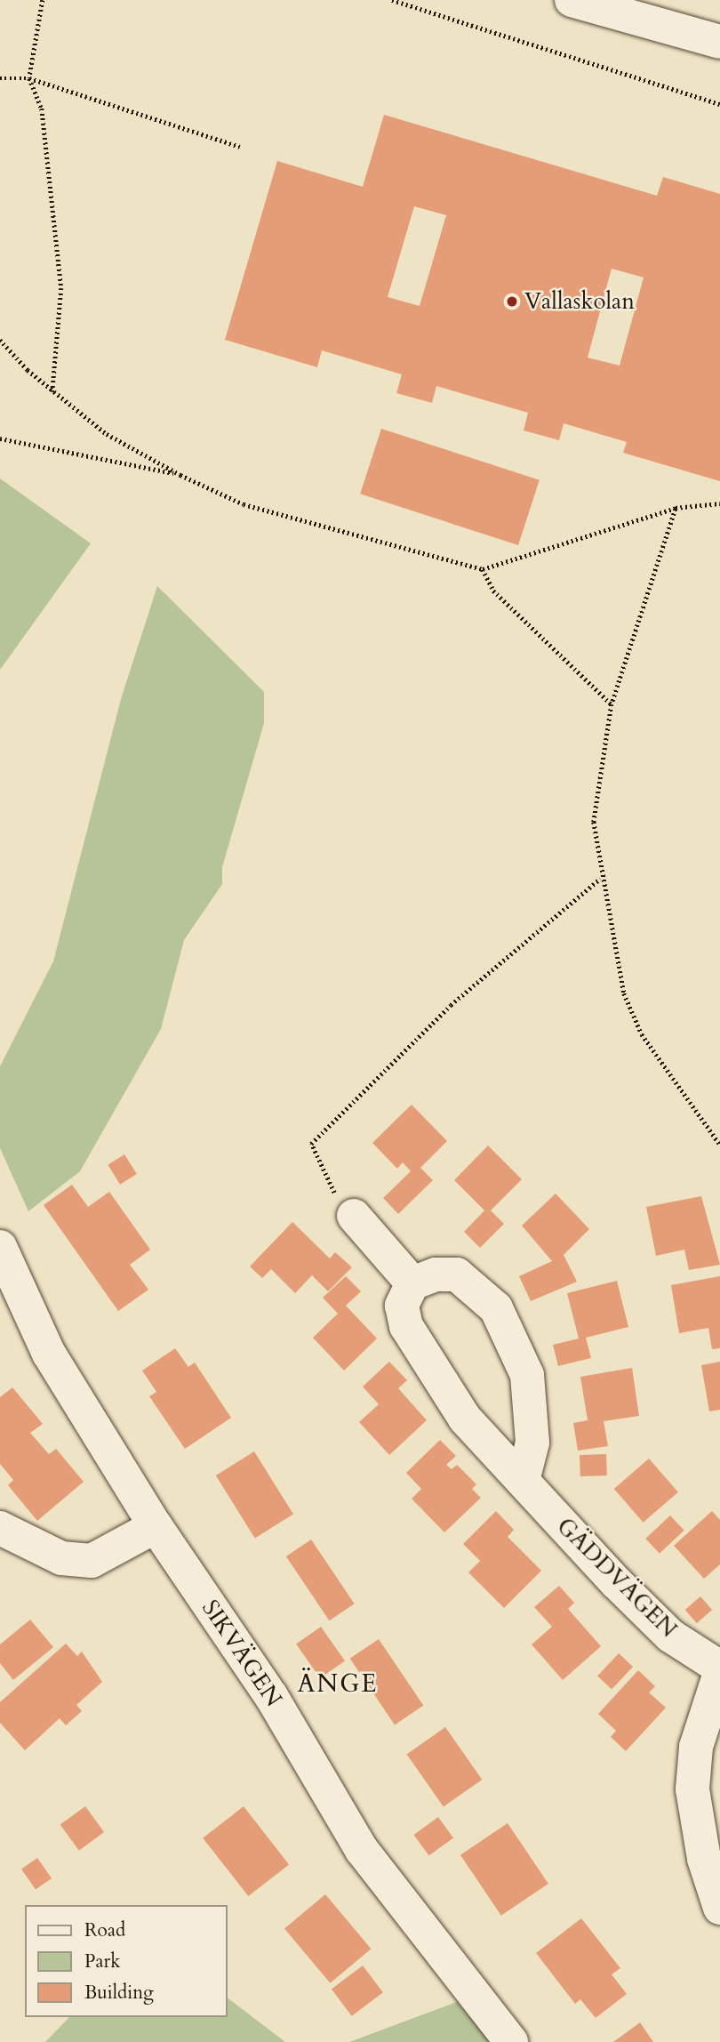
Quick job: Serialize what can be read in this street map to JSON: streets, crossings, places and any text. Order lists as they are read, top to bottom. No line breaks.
{"streets":{"street":["GÄDDVÄGEN","SIKVÄGEN"]},"districts":["ÄNGE"],"places":["Vallaskolan"],"legend":["Road","Park","Building"]}
